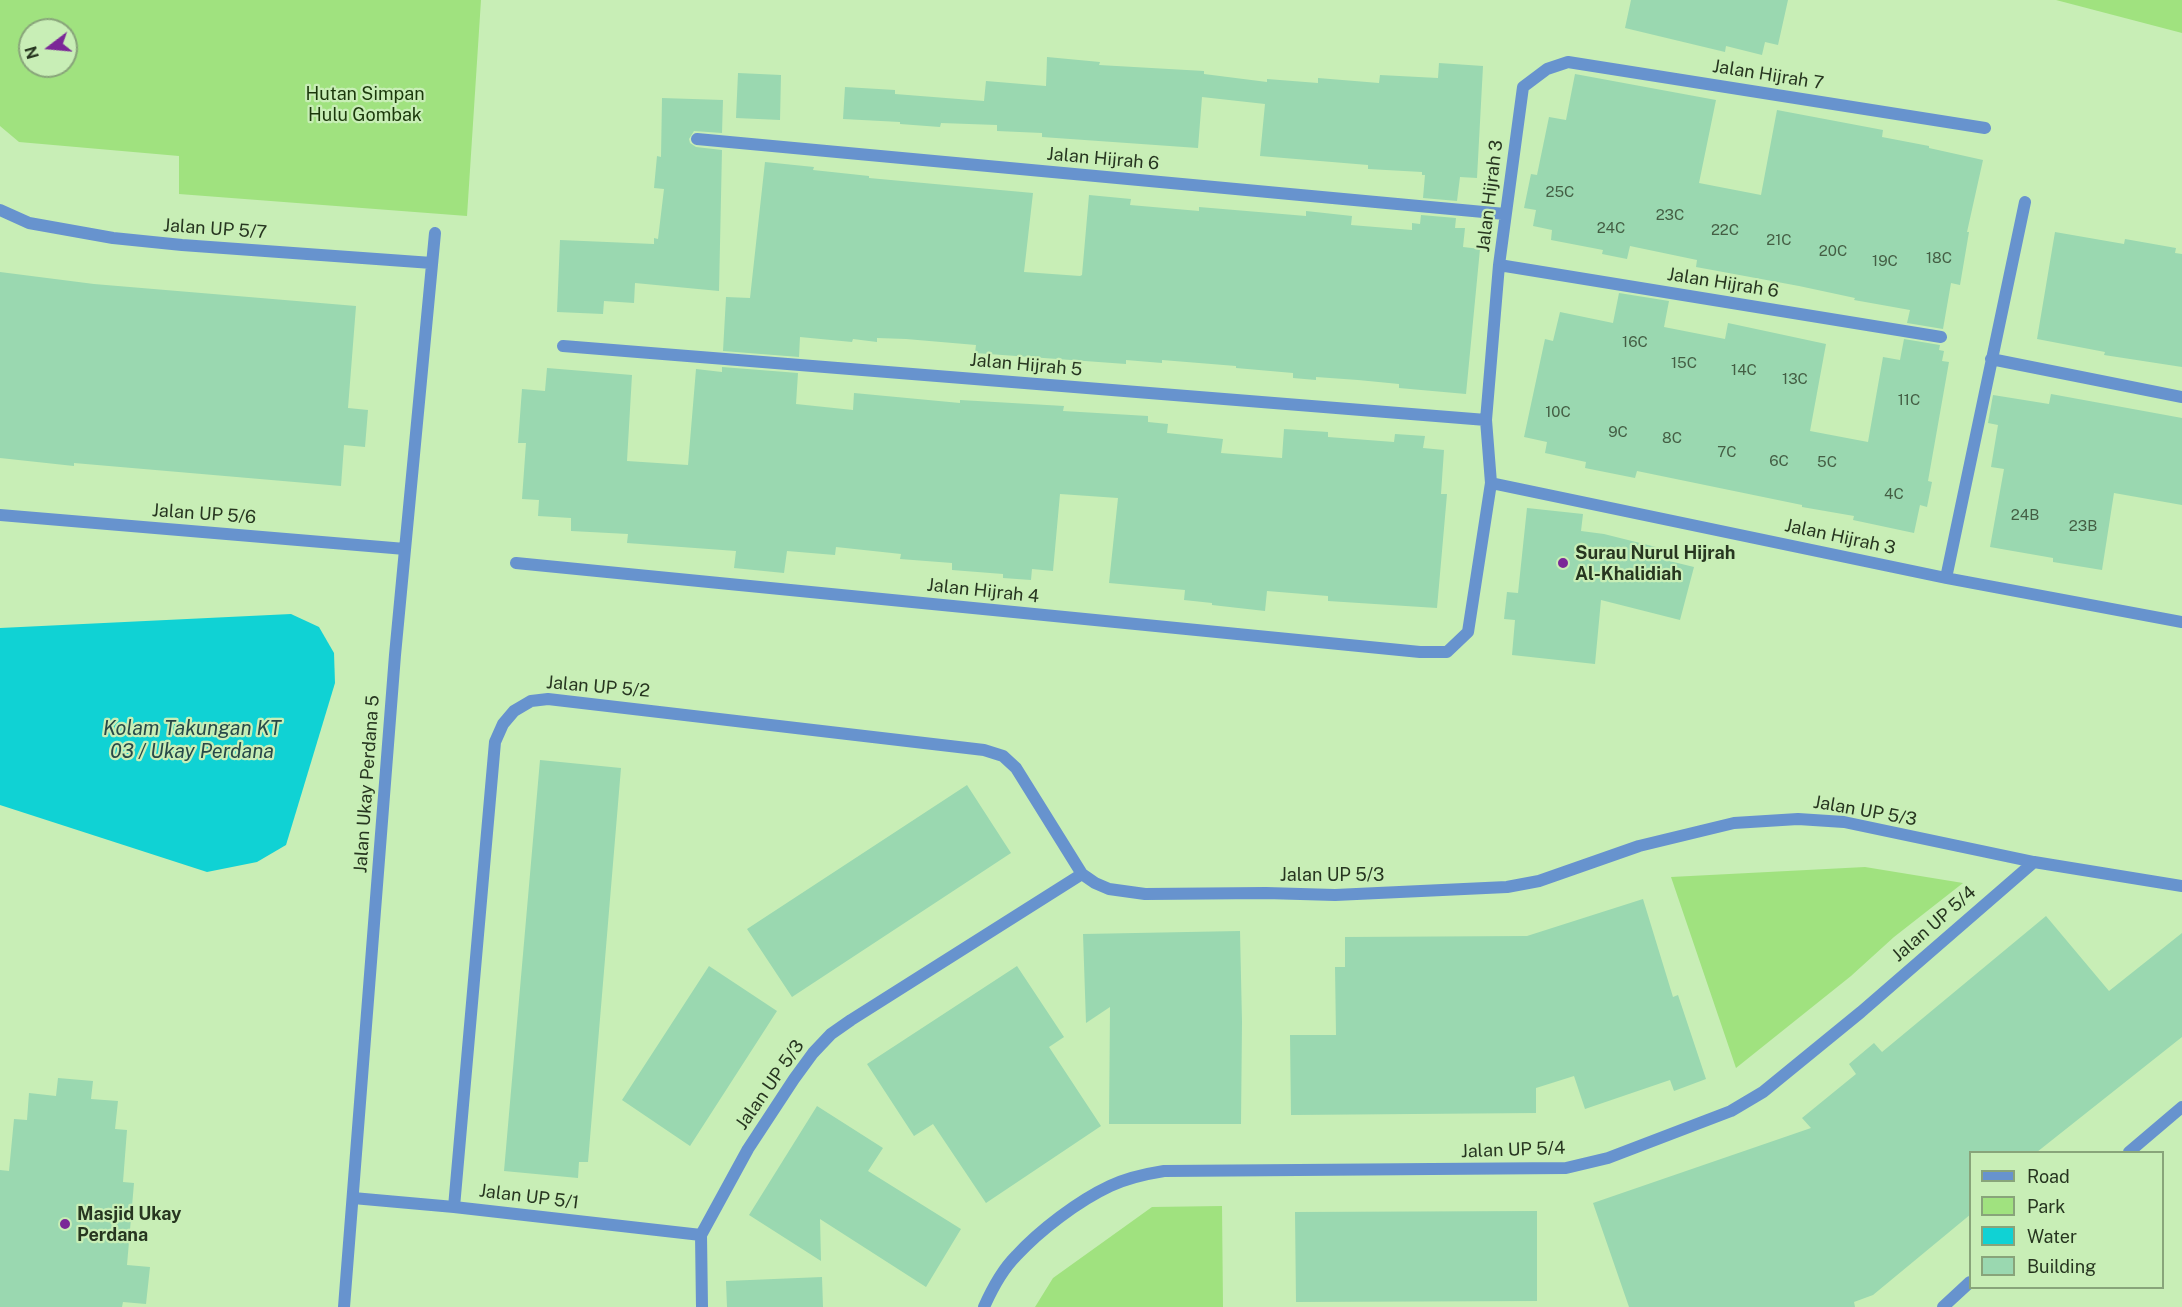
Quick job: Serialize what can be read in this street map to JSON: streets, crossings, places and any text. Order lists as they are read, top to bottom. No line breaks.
{"streets":{"street":["Jalan Hijrah 7","Jalan Hijrah 6","Jalan Hijrah 3","Jalan UP 5/7","Jalan Hijrah 5","Jalan UP 5/6","Jalan Hijrah 4","Jalan UP 5/2","Jalan Ukay Perdana 5","Jalan UP 5/3","Jalan UP 5/4","Jalan UP 5/1"]},"crossings":[["Jalan Hijrah 7","Jalan Hijrah 3"],["Jalan Hijrah 6","Jalan Hijrah 3"],["Jalan Hijrah 3","Jalan Hijrah 5"],["Jalan Hijrah 3","Jalan Hijrah 4"],["Jalan UP 5/7","Jalan Ukay Perdana 5"],["Jalan UP 5/6","Jalan Ukay Perdana 5"],["Jalan UP 5/2","Jalan UP 5/3"],["Jalan UP 5/2","Jalan UP 5/1"],["Jalan Ukay Perdana 5","Jalan UP 5/1"],["Jalan UP 5/3","Jalan UP 5/4"],["Jalan UP 5/3","Jalan UP 5/1"]],"water":["Kolam Takungan KT 03 / Ukay Perdana"],"parks":["Hutan Simpan Hulu Gombak"],"places":["Surau Nurul Hijrah Al-Khalidiah","Masjid Ukay Perdana"],"house_numbers":["25C","23C","24C","22C","21C","20C","18C","19C","16C","15C","14C","13C","11C","10C","9C","8C","7C","6C","5C","4C","24B","23B"],"legend":["Road","Park","Water","Building"],"north":"left"}
